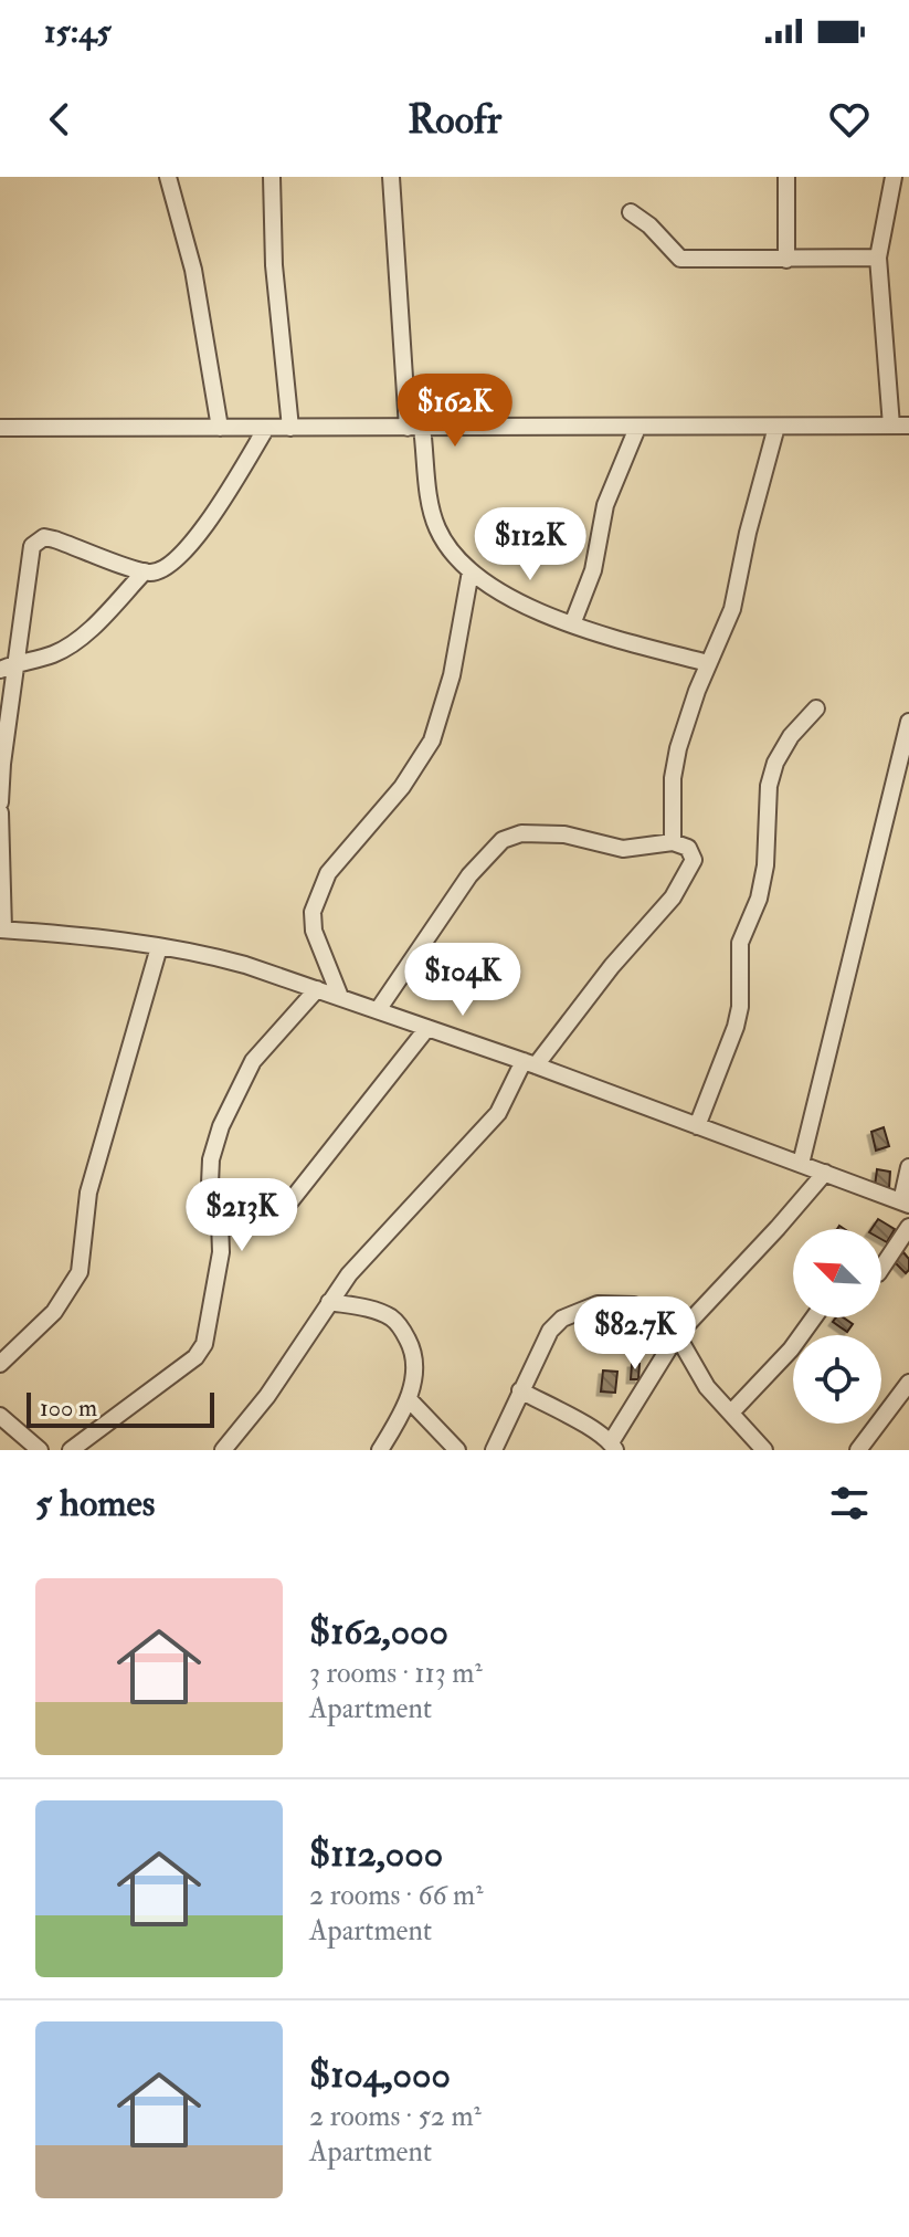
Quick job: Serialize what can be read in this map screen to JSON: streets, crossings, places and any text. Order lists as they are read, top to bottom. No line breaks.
{"scale_bar":"100 m","north":"top left","page":{"status":"15:45","header":"Roofr","price":["$162K","$112K","$104K","$213K","$82.7K"],"scale":"100 m","heading":"5 homes","list":[{"name":"$162,000","note":"3 rooms · 113 m² · Apartment"},{"name":"$112,000","note":"2 rooms · 66 m² · Apartment"},{"name":"$104,000","note":"2 rooms · 52 m² · Apartment"}]}}
